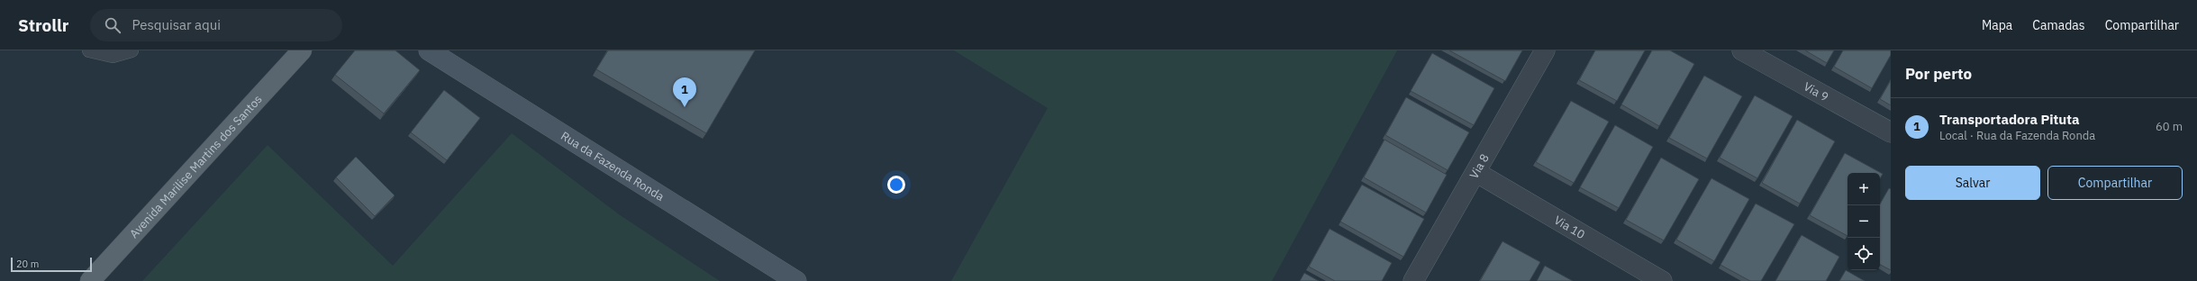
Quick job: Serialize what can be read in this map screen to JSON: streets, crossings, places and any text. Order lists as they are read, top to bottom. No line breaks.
{"streets":{"main road":["Avenida Marilise Martins dos Santos","Rua da Fazenda Ronda"],"street":["Via 9","Via 8","Via 10"]},"crossings":[["Via 8","Via 10"]],"scale_bar":"20 m","page":{"header":"Strollr","search":"Pesquisar aqui","nav":["Mapa","Camadas","Compartilhar"],"heading":"Por perto","pins":"1","list":[{"mark":"1","name":"Transportadora Pituta","note":"Local · Rua da Fazenda Ronda","value":"60 m"}],"buttons":["Salvar","Compartilhar"],"map_buttons":["+","−"],"scale":"20 m"}}
